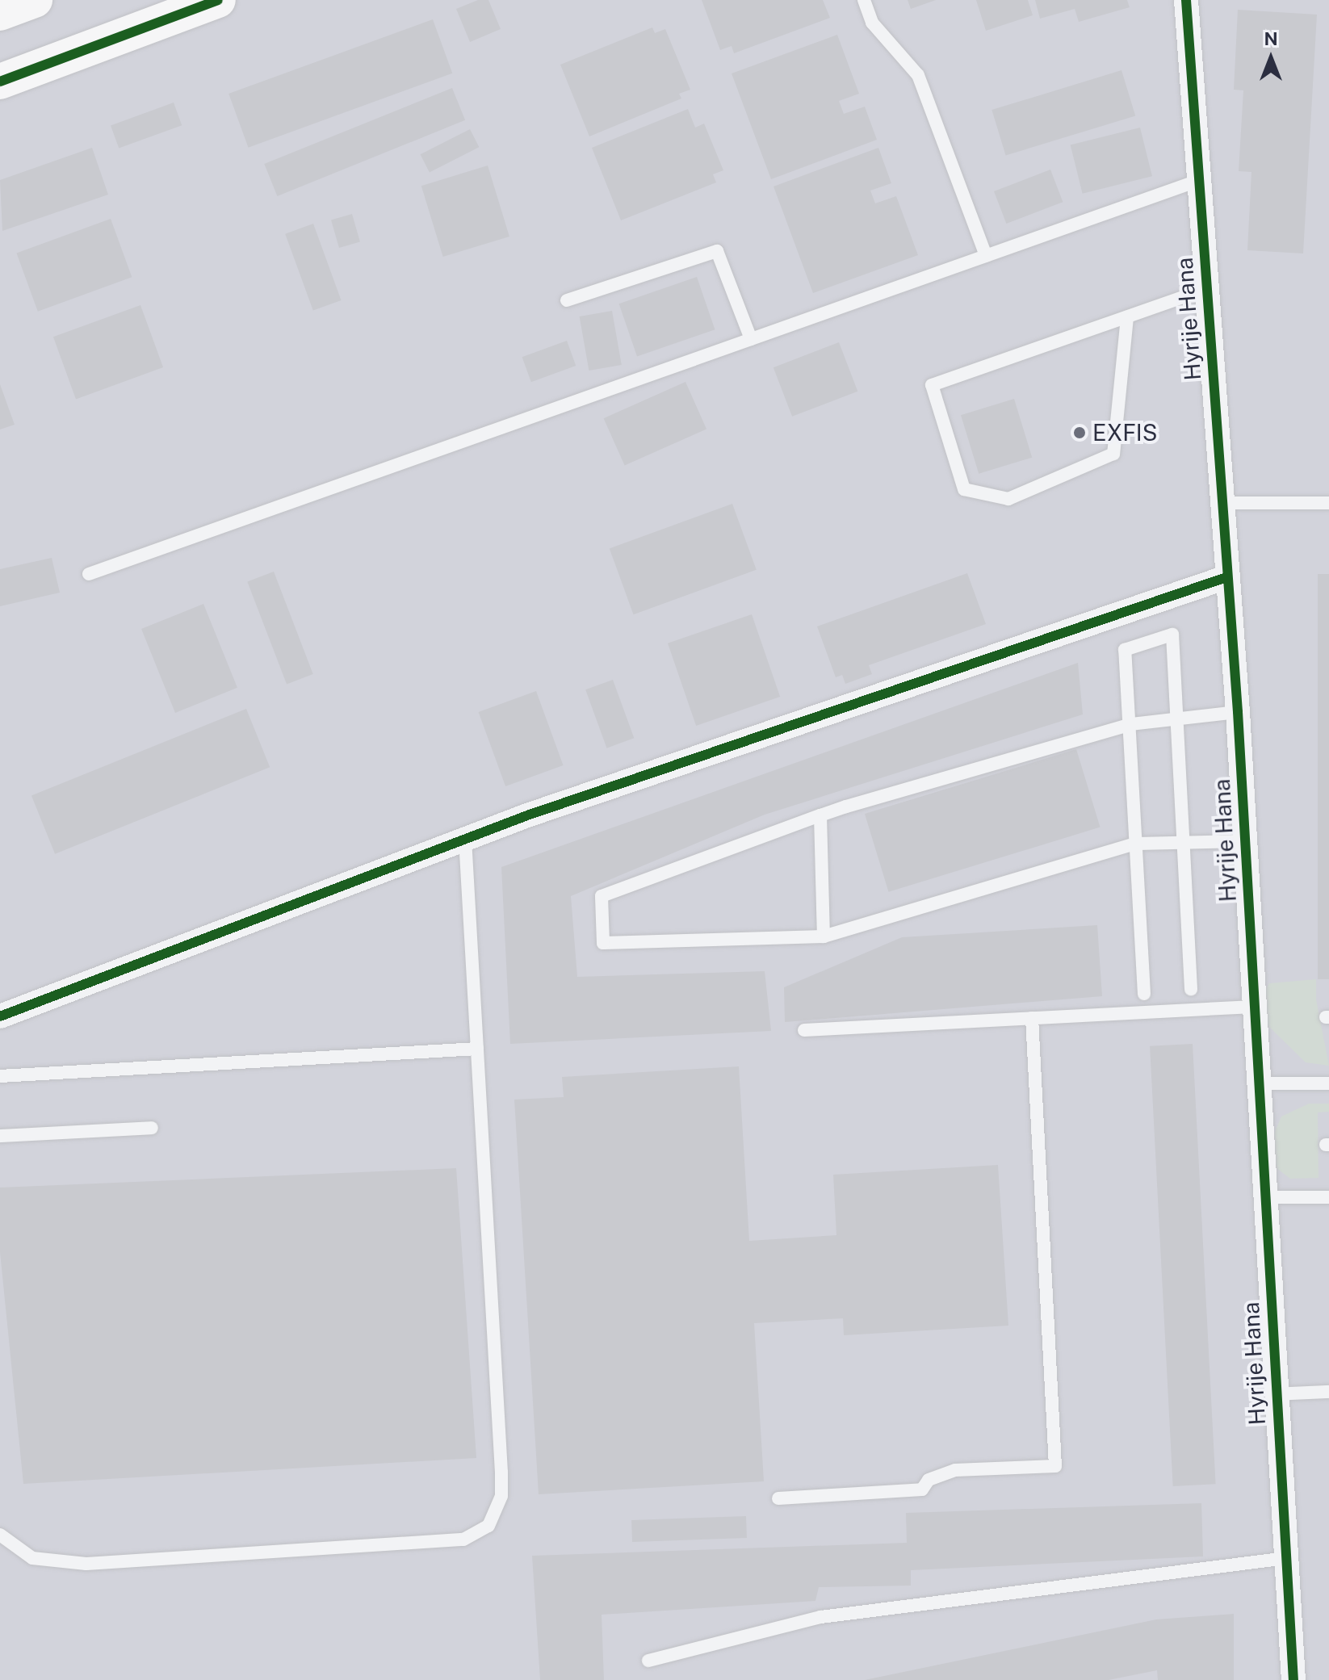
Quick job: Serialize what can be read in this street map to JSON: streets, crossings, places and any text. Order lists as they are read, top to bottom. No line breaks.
{"streets":{"street":["Hyrije Hana"]},"places":["EXFIS"],"north":"top"}
